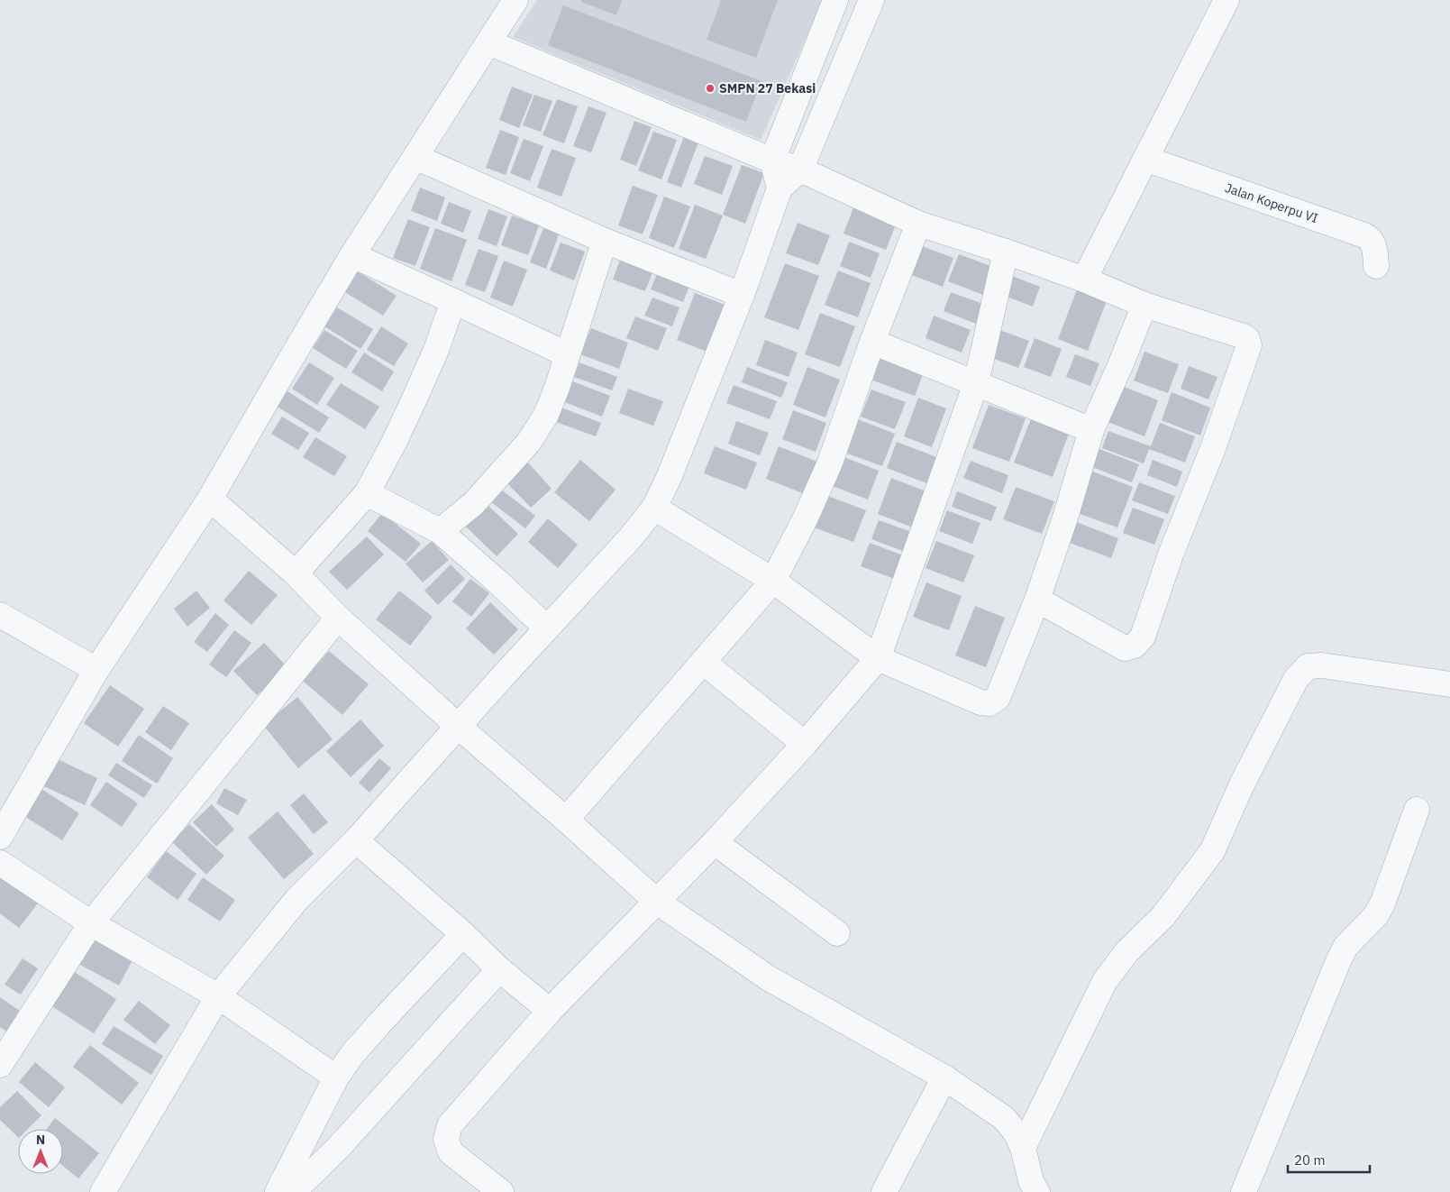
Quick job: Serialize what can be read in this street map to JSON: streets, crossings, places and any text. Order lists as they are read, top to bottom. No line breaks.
{"streets":{"street":["Jalan Koperpu VI"]},"places":["SMPN 27 Bekasi"],"scale_bar":"20 m","north":"top"}
